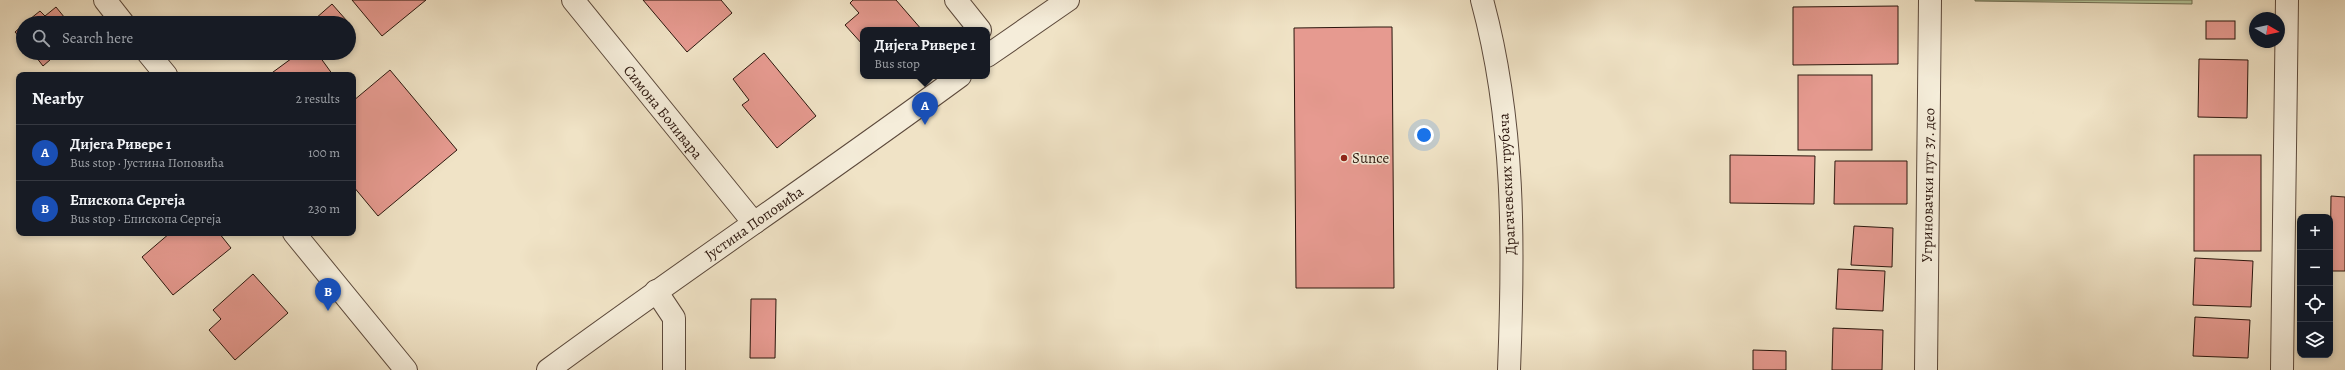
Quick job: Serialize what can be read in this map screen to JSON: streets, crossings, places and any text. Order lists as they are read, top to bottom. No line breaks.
{"streets":{"street":["Симона Боливара","Драгачевских трубача","Угриновачки пут 37. део","Јустина Поповића"]},"crossings":[["Симона Боливара","Јустина Поповића"]],"places":["Sunce"],"north":"right","page":{"search":"Search here","popup":["Дијега Ривере 1","Bus stop"],"heading":["Nearby","2 results"],"pins":["A","B"],"list":[{"mark":"A","name":"Дијега Ривере 1","note":"Bus stop · Јустина Поповића","value":"100 m"},{"mark":"B","name":"Епископа Сергеја","note":"Bus stop · Епископа Сергеја","value":"230 m"}],"map_buttons":["+","−"]}}
